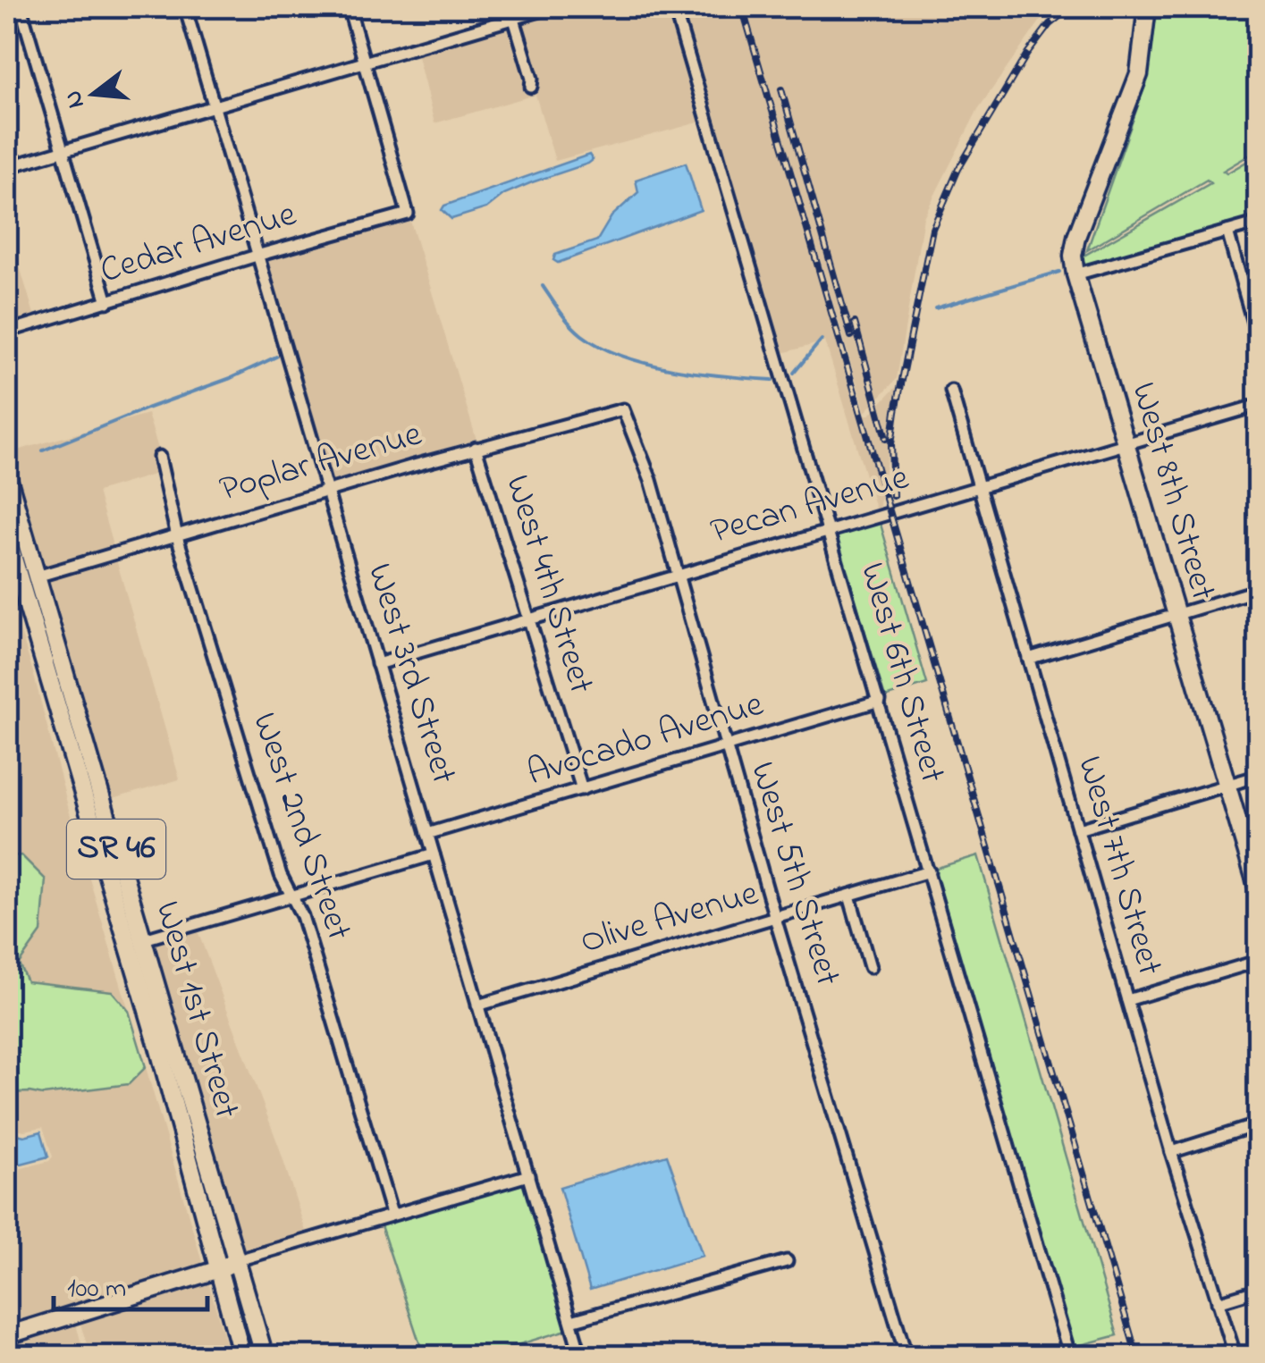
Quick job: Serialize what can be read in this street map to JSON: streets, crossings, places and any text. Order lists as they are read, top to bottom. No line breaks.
{"streets":{"main road":["West 8th Street","SR 46","West 1st Street"],"street":["Cedar Avenue","Poplar Avenue","Pecan Avenue","West 4th Street","West 6th Street","West 3rd Street","Avocado Avenue","West 2nd Street","West 7th Street","West 5th Street","Olive Avenue"]},"crossings":[["Cedar Avenue","West 3rd Street"],["Poplar Avenue","West 4th Street"],["Poplar Avenue","West 3rd Street"],["Poplar Avenue","West 2nd Street"],["Poplar Avenue","West 5th Street"],["Poplar Avenue","West 1st Street"],["West 8th Street","Pecan Avenue"],["Pecan Avenue","West 4th Street"],["Pecan Avenue","West 6th Street"],["Pecan Avenue","West 3rd Street"],["Pecan Avenue","West 7th Street"],["Pecan Avenue","West 5th Street"],["West 4th Street","Avocado Avenue"],["West 6th Street","Avocado Avenue"],["West 6th Street","Olive Avenue"],["West 3rd Street","Avocado Avenue"],["West 3rd Street","Olive Avenue"],["Avocado Avenue","West 5th Street"],["West 5th Street","Olive Avenue"]],"scale_bar":"100 m","north":"left"}
